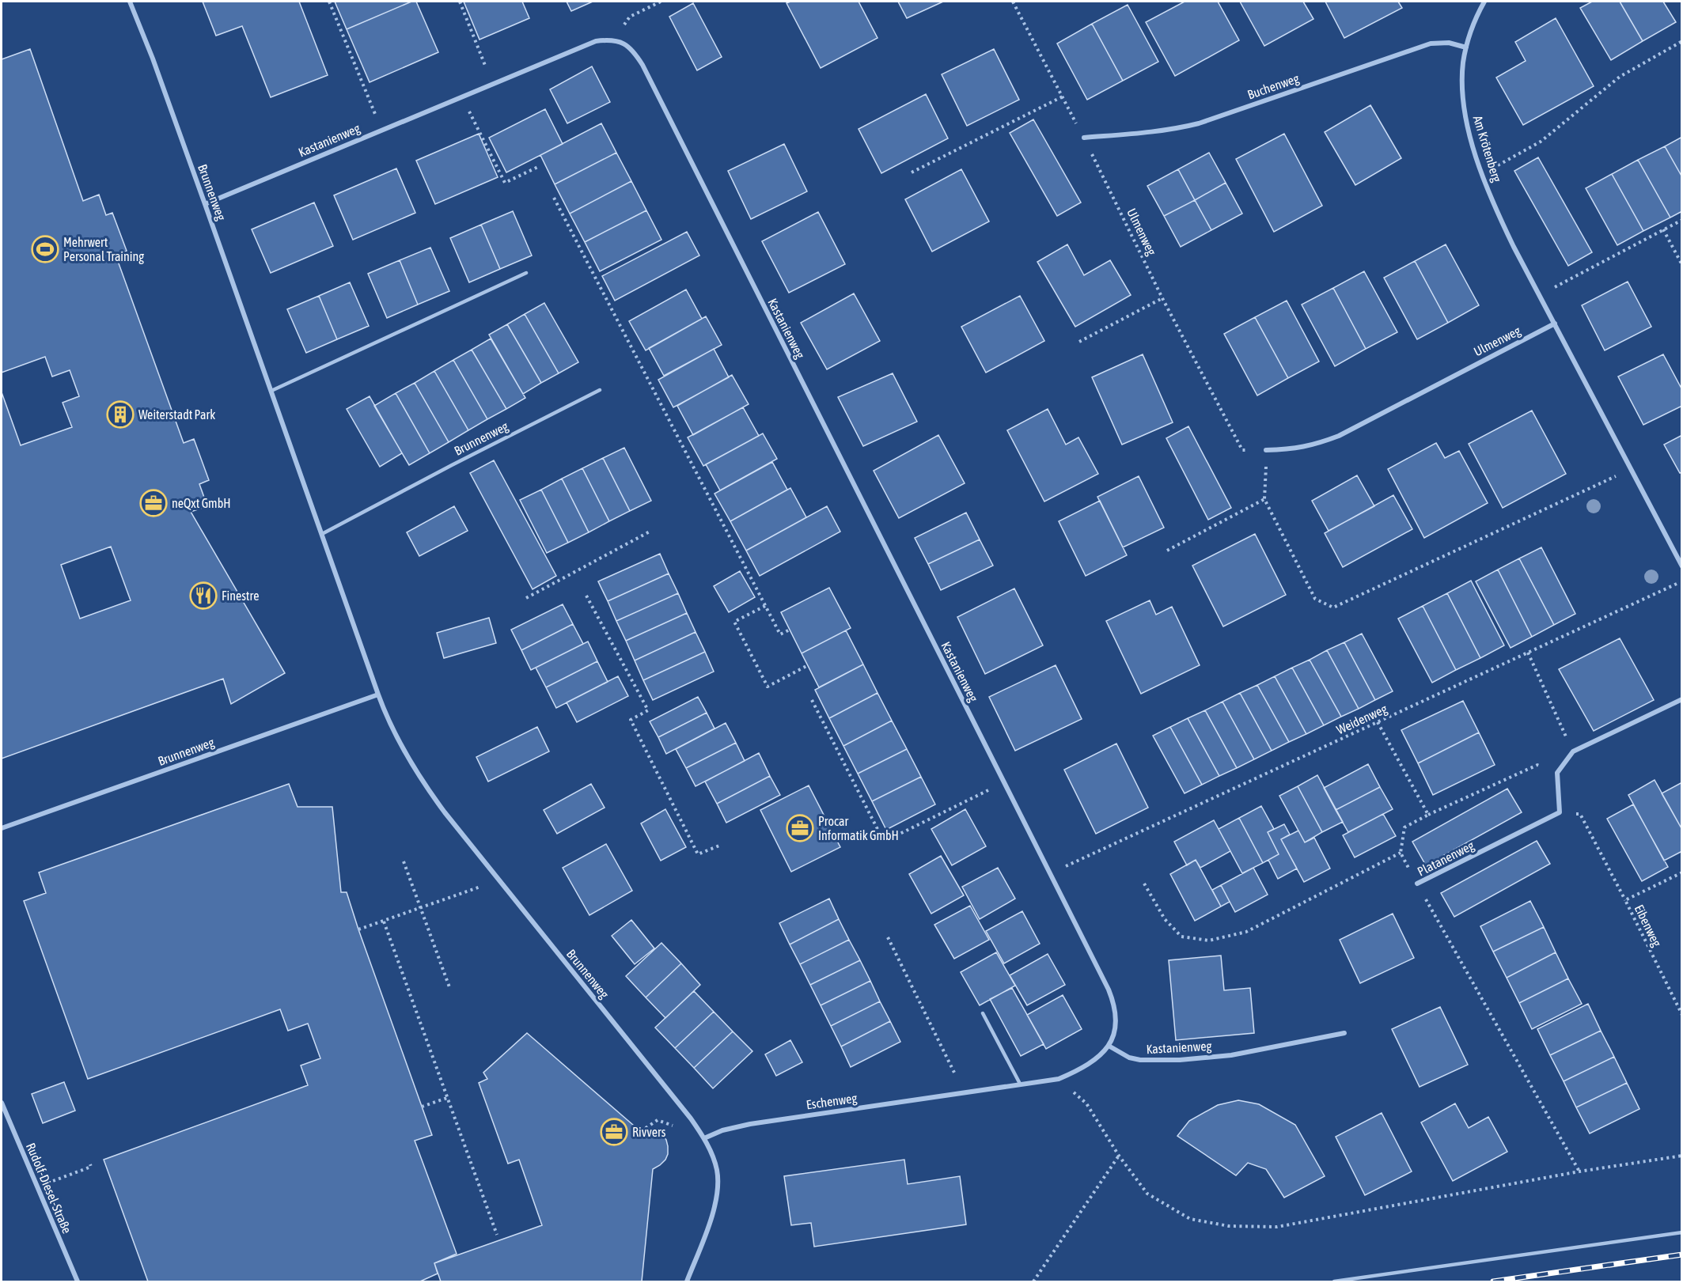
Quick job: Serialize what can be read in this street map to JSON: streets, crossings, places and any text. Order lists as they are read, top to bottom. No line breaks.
{"streets":{"street":["Buchenweg","Kastanienweg","Am Krötenberg","Brunnenweg","Ulmenweg","Platanenweg","Eschenweg","Rudolf-Diesel-Straße"],"path":["Weidenweg","Eibenweg"]},"crossings":[["Buchenweg","Am Krötenberg"],["Buchenweg","Ulmenweg"],["Kastanienweg","Brunnenweg"],["Kastanienweg","Weidenweg"],["Kastanienweg","Eschenweg"],["Am Krötenberg","Ulmenweg"],["Brunnenweg","Eschenweg"]],"places":{"sports":["Mehrwert Personal Training"],"building":["Weiterstadt Park"],"office":["neQxt GmbH","Procar Informatik GmbH","Rivvers"],"restaurant":["Finestre"]}}
